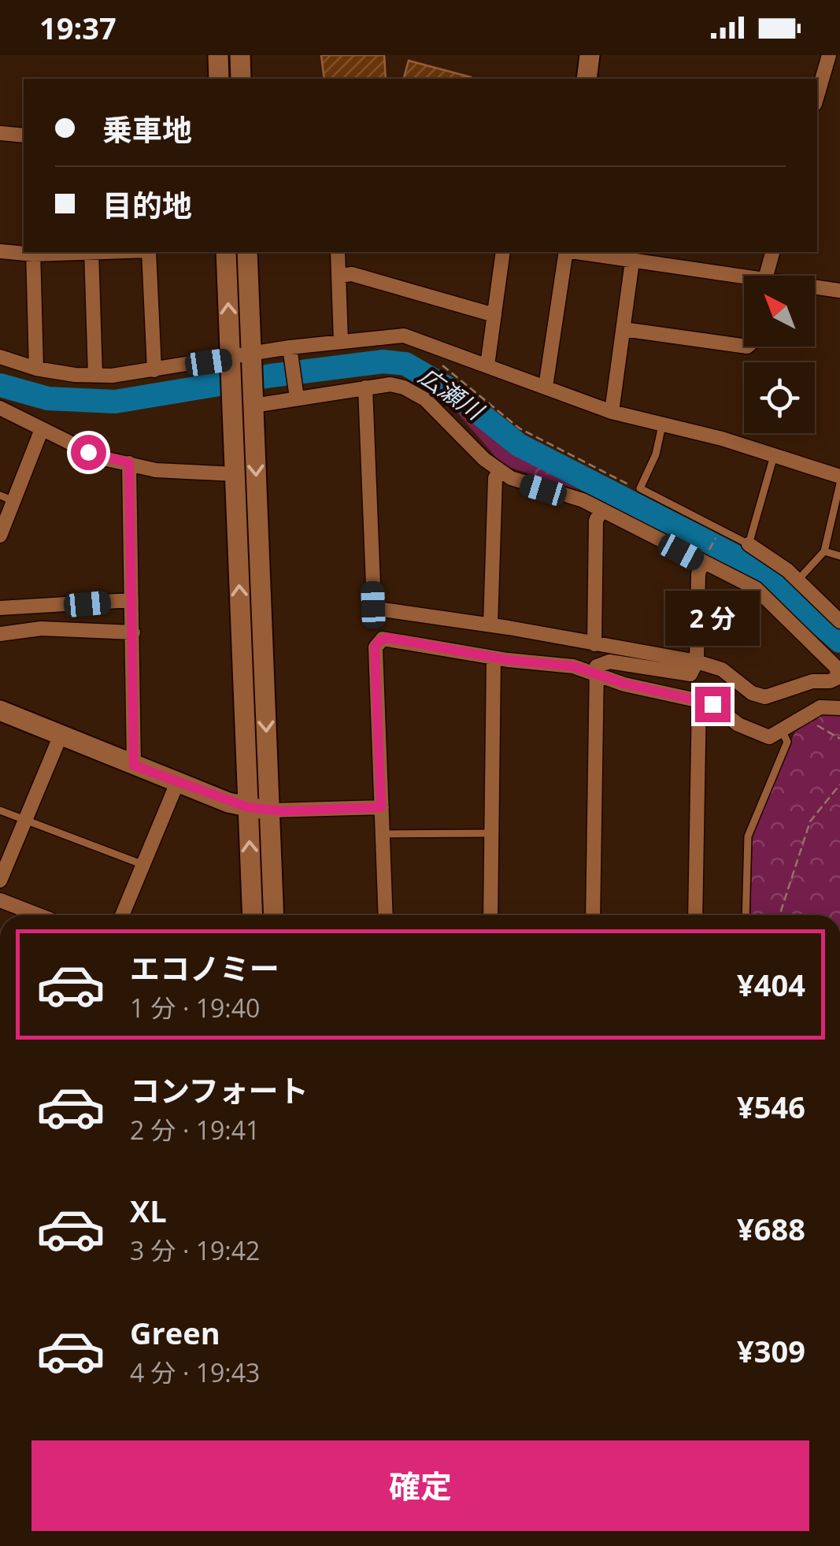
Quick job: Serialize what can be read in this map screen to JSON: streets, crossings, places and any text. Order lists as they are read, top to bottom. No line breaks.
{"water":["広瀬川"],"north":"top left","page":{"status":"19:37","banner":["乗車地","目的地"],"bubble":"2 分","list":[{"name":"エコノミー","note":"1 分 · 19:40","value":"¥404"},{"name":"コンフォート","note":"2 分 · 19:41","value":"¥546"},{"name":"XL","note":"3 分 · 19:42","value":"¥688"},{"name":"Green","note":"4 分 · 19:43","value":"¥309"}],"buttons":"確定"}}
